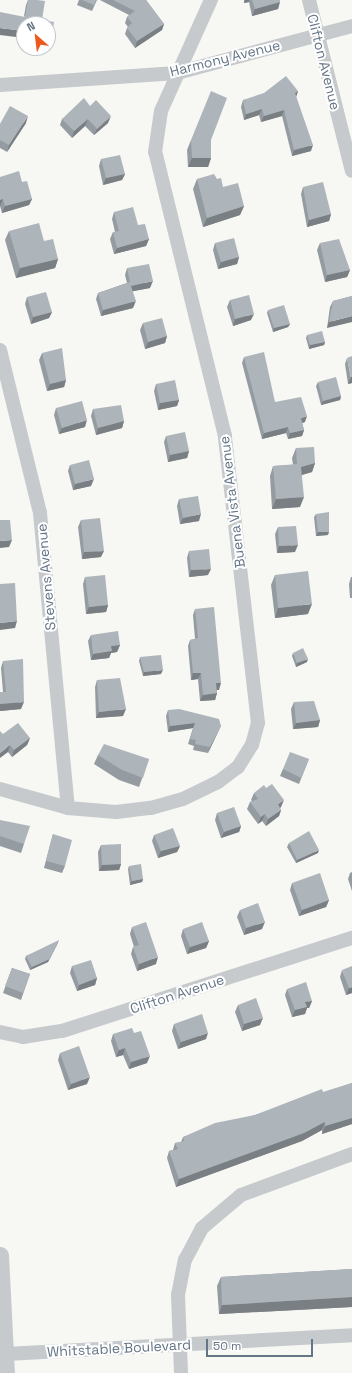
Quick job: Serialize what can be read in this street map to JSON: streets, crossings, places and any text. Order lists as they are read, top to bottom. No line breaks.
{"streets":{"street":["Harmony Avenue","Clifton Avenue","Buena Vista Avenue","Stevens Avenue","Whitstable Boulevard"]},"crossings":[["Harmony Avenue","Clifton Avenue"],["Harmony Avenue","Buena Vista Avenue"],["Buena Vista Avenue","Stevens Avenue"]],"scale_bar":"50 m","north":"top left"}
